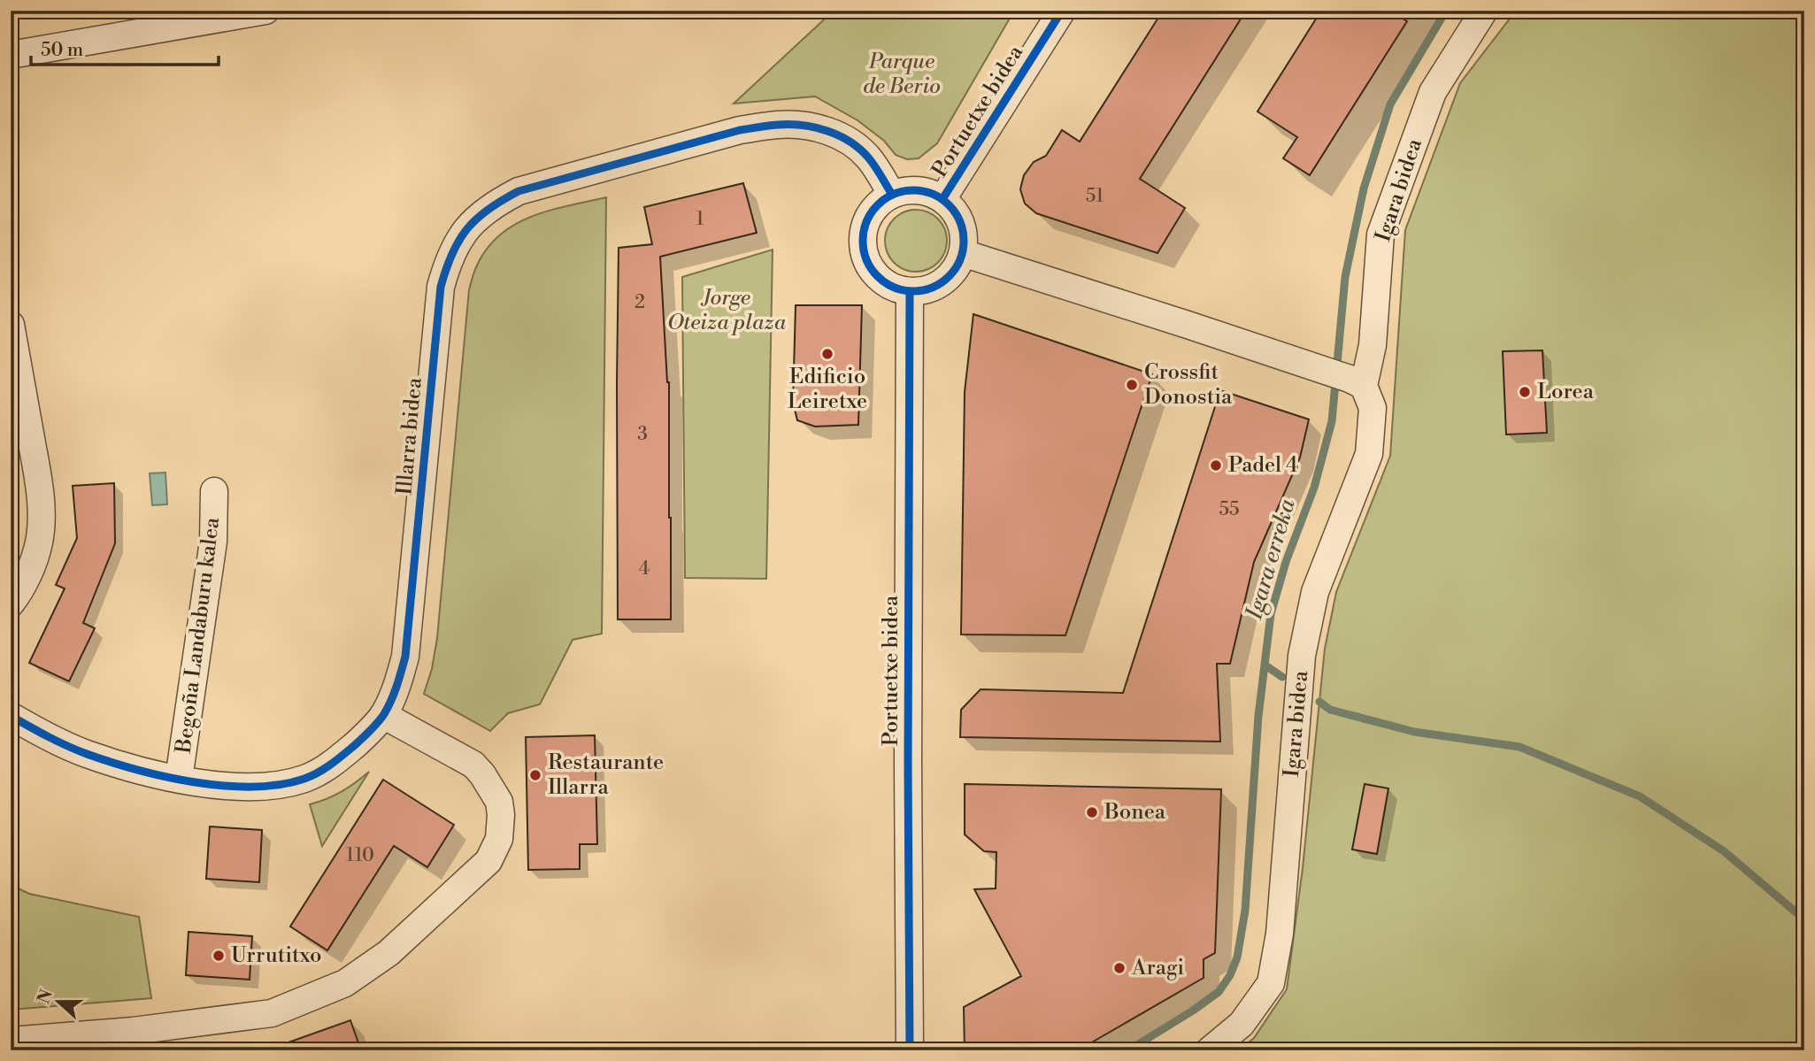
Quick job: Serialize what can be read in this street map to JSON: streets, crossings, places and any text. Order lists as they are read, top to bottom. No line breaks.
{"streets":{"street":["Portuetxe bidea","Igara bidea","Illarra bidea","Begoña Landaburu kalea"]},"crossings":[["Portuetxe bidea","Illarra bidea"],["Illarra bidea","Begoña Landaburu kalea"]],"water":["Igara erreka"],"parks":["Parque de Berio","Jorge Oteiza plaza"],"places":["Edificio Leiretxe","Crossfit Donostia","Lorea","Padel 4","Restaurante Illarra","Bonea","Urrutitxo","Aragi"],"house_numbers":["51","1","2","3","55","4","110"],"scale_bar":"50 m","north":"left"}
